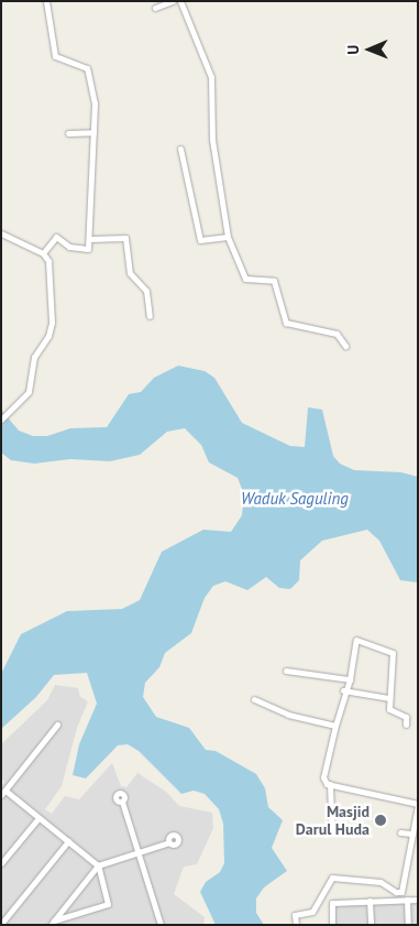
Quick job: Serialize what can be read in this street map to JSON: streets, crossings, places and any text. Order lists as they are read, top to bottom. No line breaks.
{"water":["Waduk Saguling"],"places":["Masjid Darul Huda"],"north":"left"}
